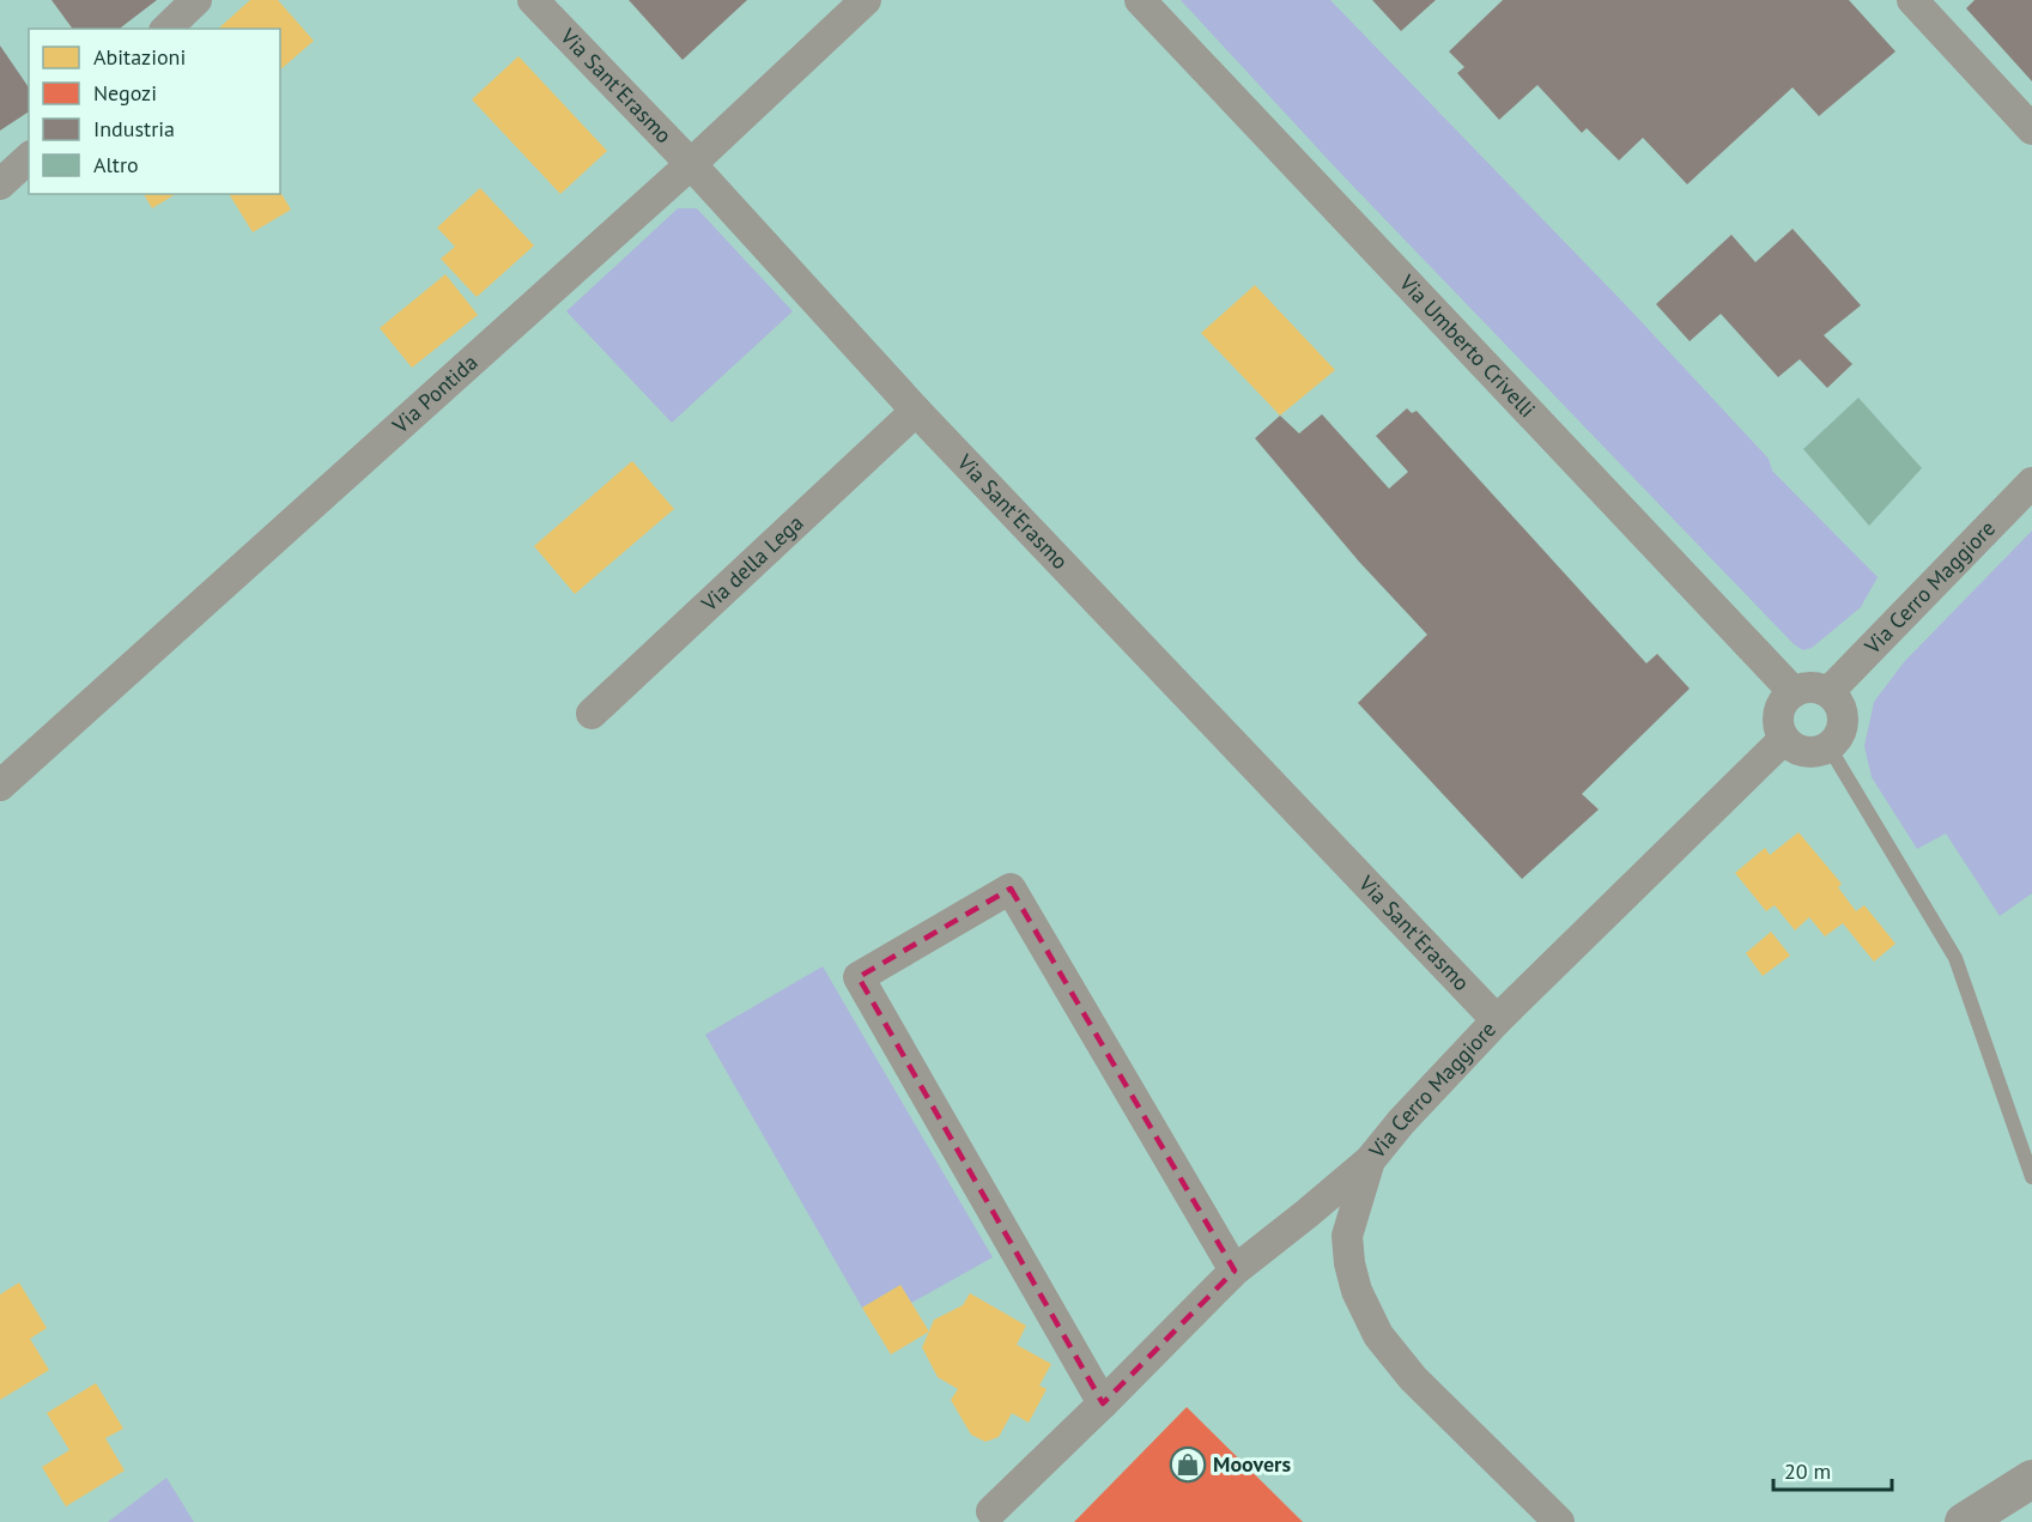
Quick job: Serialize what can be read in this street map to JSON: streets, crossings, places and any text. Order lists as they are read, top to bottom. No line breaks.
{"streets":{"street":["Via Sant'Erasmo","Via Umberto Crivelli","Via Pontida","Via della Lega","Via Cerro Maggiore"]},"crossings":[["Via Sant'Erasmo","Via Pontida"],["Via Sant'Erasmo","Via della Lega"],["Via Sant'Erasmo","Via Cerro Maggiore"],["Via Umberto Crivelli","Via Cerro Maggiore"]],"places":{"shop":["Moovers"]},"legend":["Abitazioni","Negozi","Industria","Altro"],"scale_bar":"20 m"}
